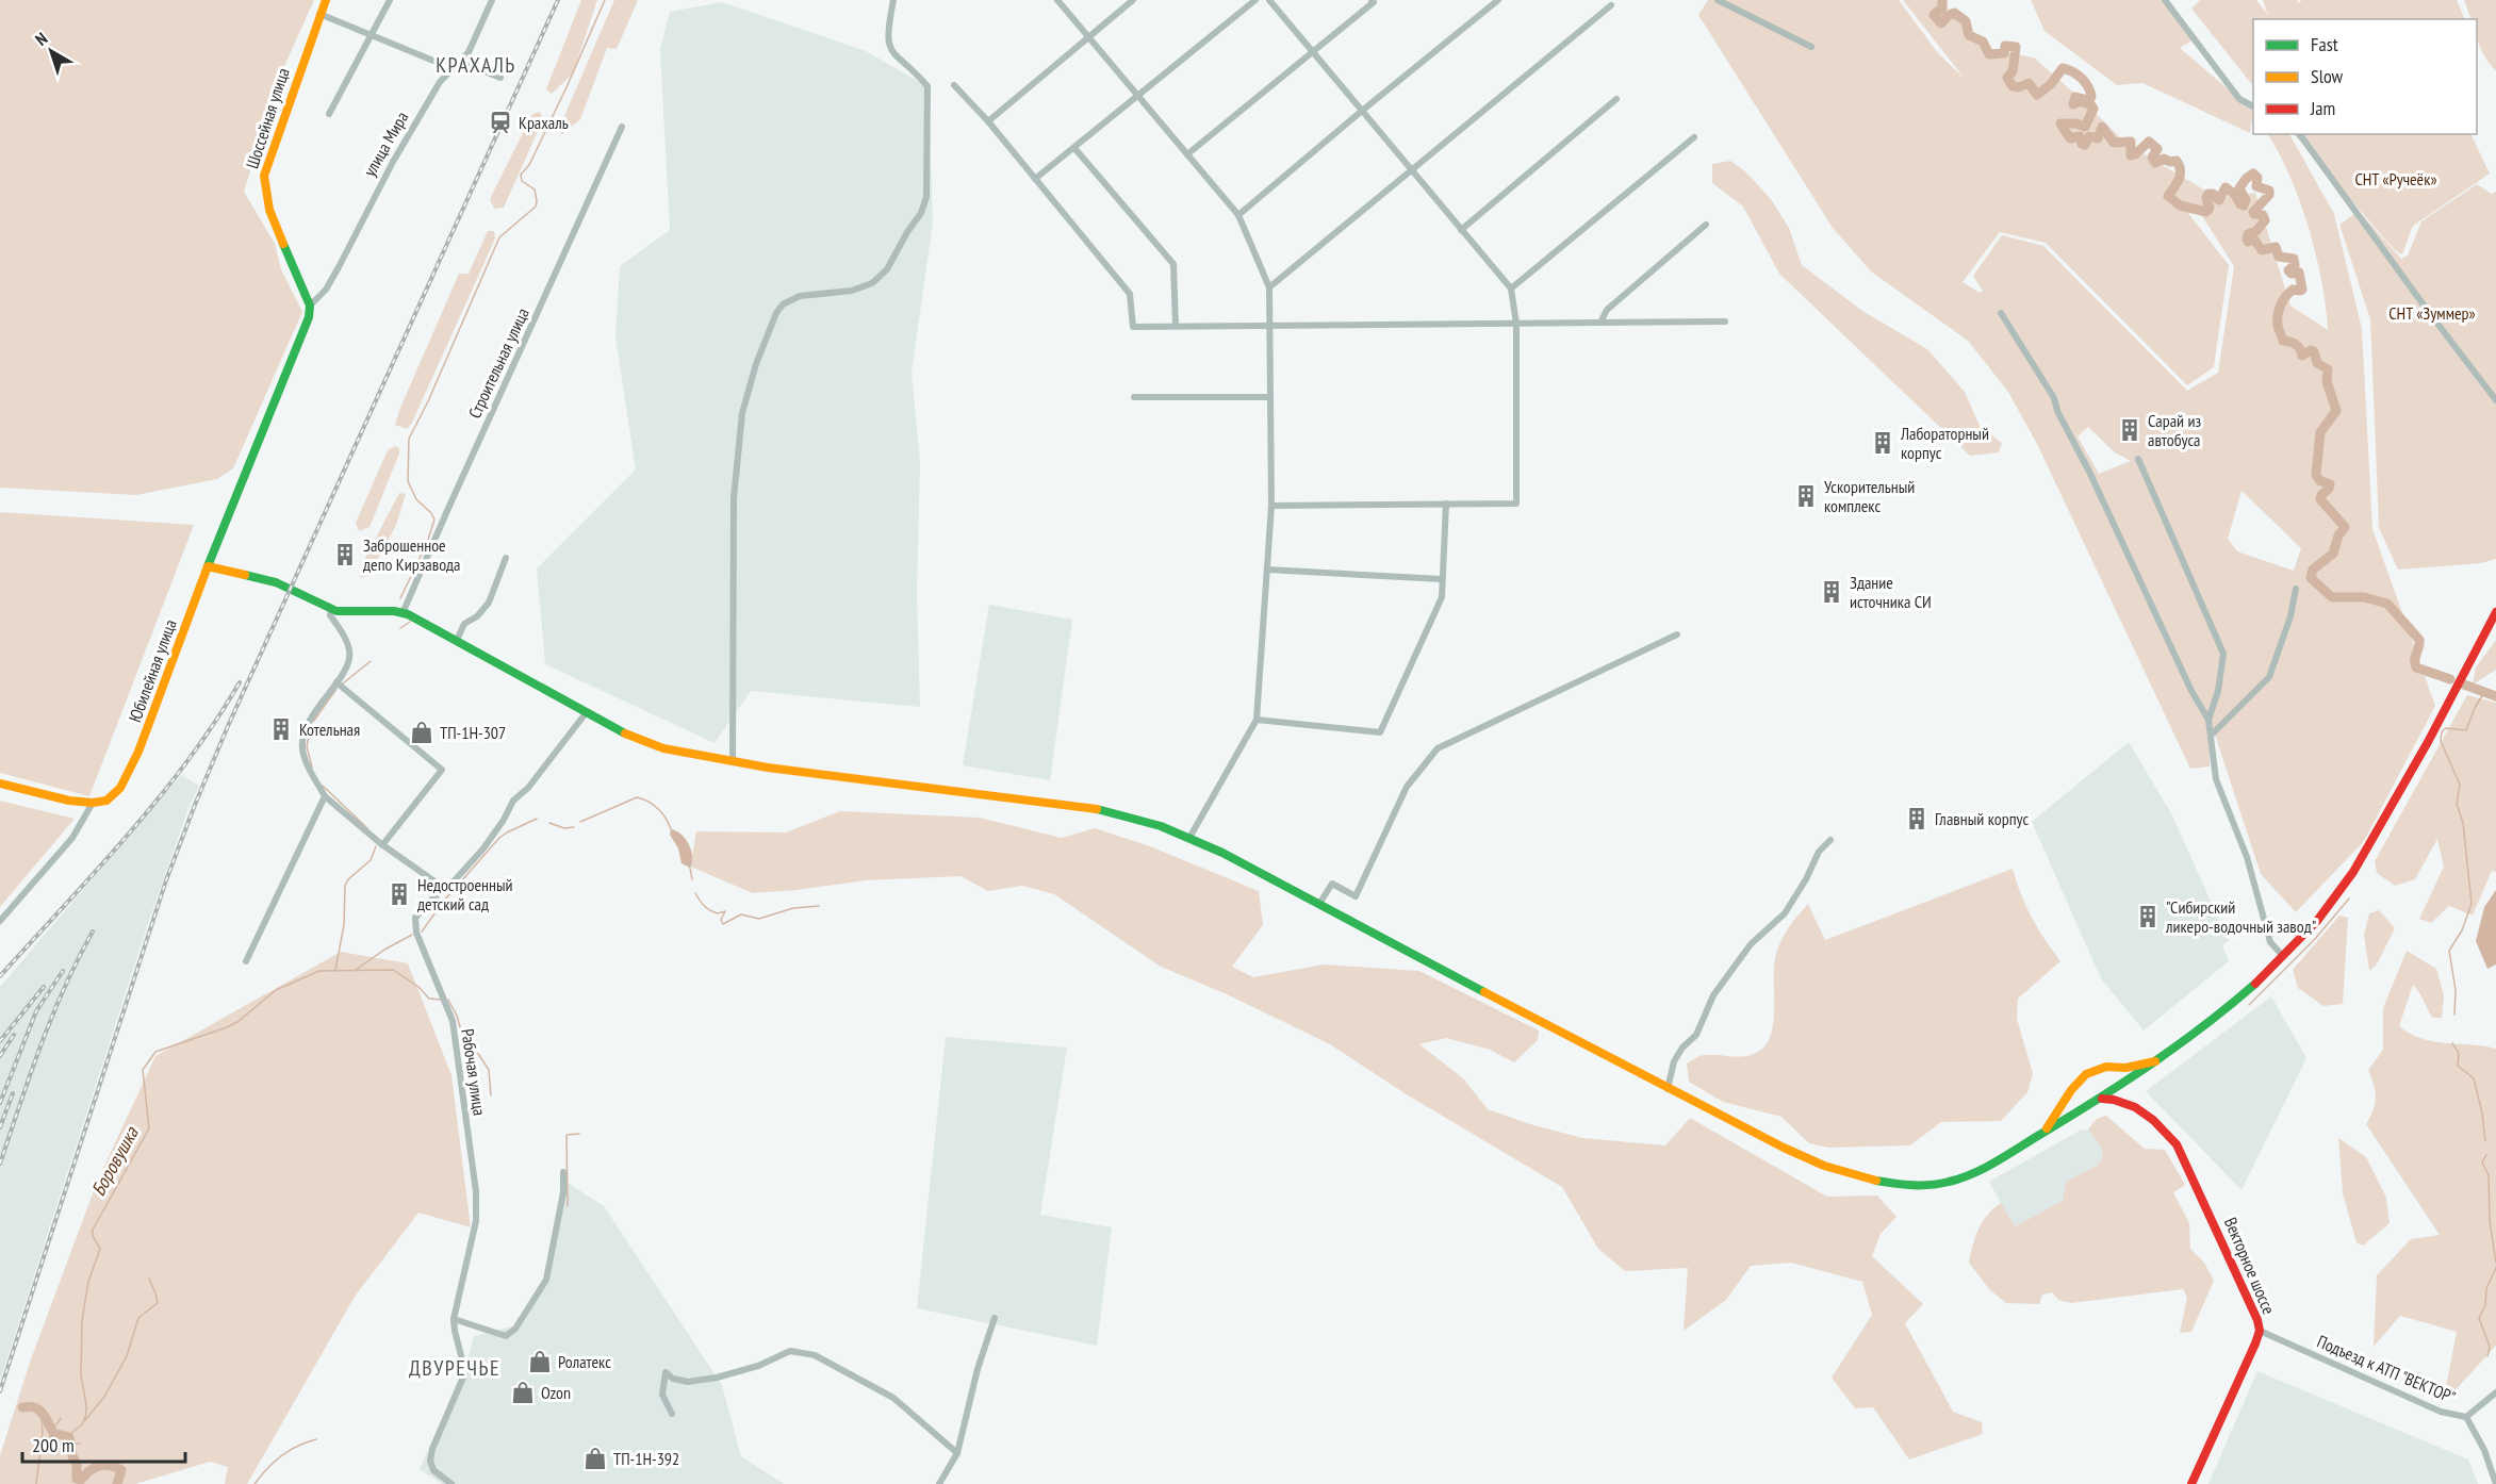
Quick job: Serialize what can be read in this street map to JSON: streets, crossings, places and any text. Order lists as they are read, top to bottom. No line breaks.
{"streets":{"main road":["Шоссейная улица","Юбилейная улица","Векторное шоссе"],"street":["улица Мира","Строительная улица","Рабочая улица","Подъезд к АТП \"ВЕКТОР\""]},"crossings":[["Шоссейная улица","улица Мира"],["Шоссейная улица","Юбилейная улица"],["Векторное шоссе","Подъезд к АТП \"ВЕКТОР\""]],"districts":["КРАХАЛЬ","ДВУРЕЧЬЕ"],"water":["Боровушка"],"parks":["СНТ «Ручеёк»","СНТ «Зуммер»"],"places":{"station":["Крахаль"],"building":["Сарай из автобуса","Лабораторный корпус","Ускорительный комплекс","Заброшенное депо Кирзавода","Здание источника СИ","Котельная","Главный корпус","Недостроенный детский сад","\"Сибирский ликеро-водочный завод\""],"shop":["ТП-1Н-307","Ролатекс","Ozon","ТП-1Н-392"]},"legend":["Fast","Slow","Jam"],"scale_bar":"200 m","north":"top left"}
